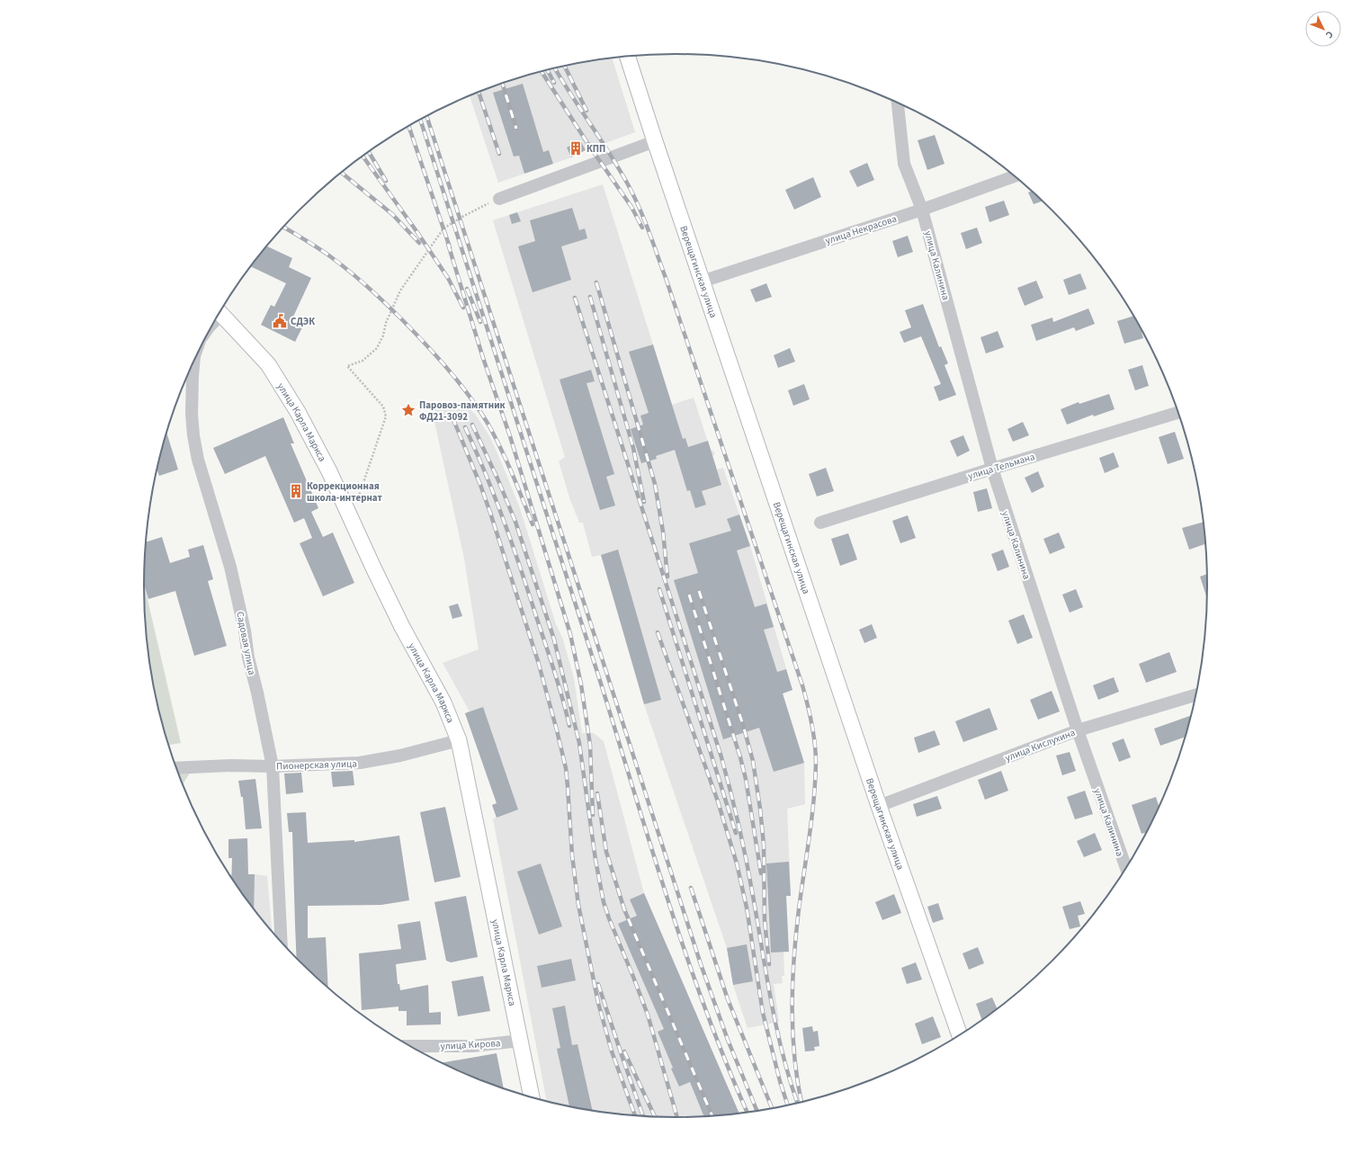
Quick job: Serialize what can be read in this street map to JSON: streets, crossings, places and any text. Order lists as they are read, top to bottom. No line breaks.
{"streets":{"main road":["Верещагинская улица","улица Карла Маркса"],"street":["улица Некрасова","улица Калинина","улица Тельмана","Садовая улица","улица Кислухина","Пионерская улица","улица Кирова"]},"crossings":[["улица Некрасова","улица Калинина"],["улица Некрасова","Верещагинская улица"],["улица Калинина","улица Тельмана"],["улица Калинина","улица Кислухина"],["Верещагинская улица","улица Кислухина"],["улица Карла Маркса","Пионерская улица"],["улица Карла Маркса","улица Кирова"],["Садовая улица","Пионерская улица"]],"places":{"building":["КПП","Коррекционная школа-интернат"],"public building":["СДЭК"],"place":["Паровоз-памятник ФД21-3092"]},"north":"bottom right"}
